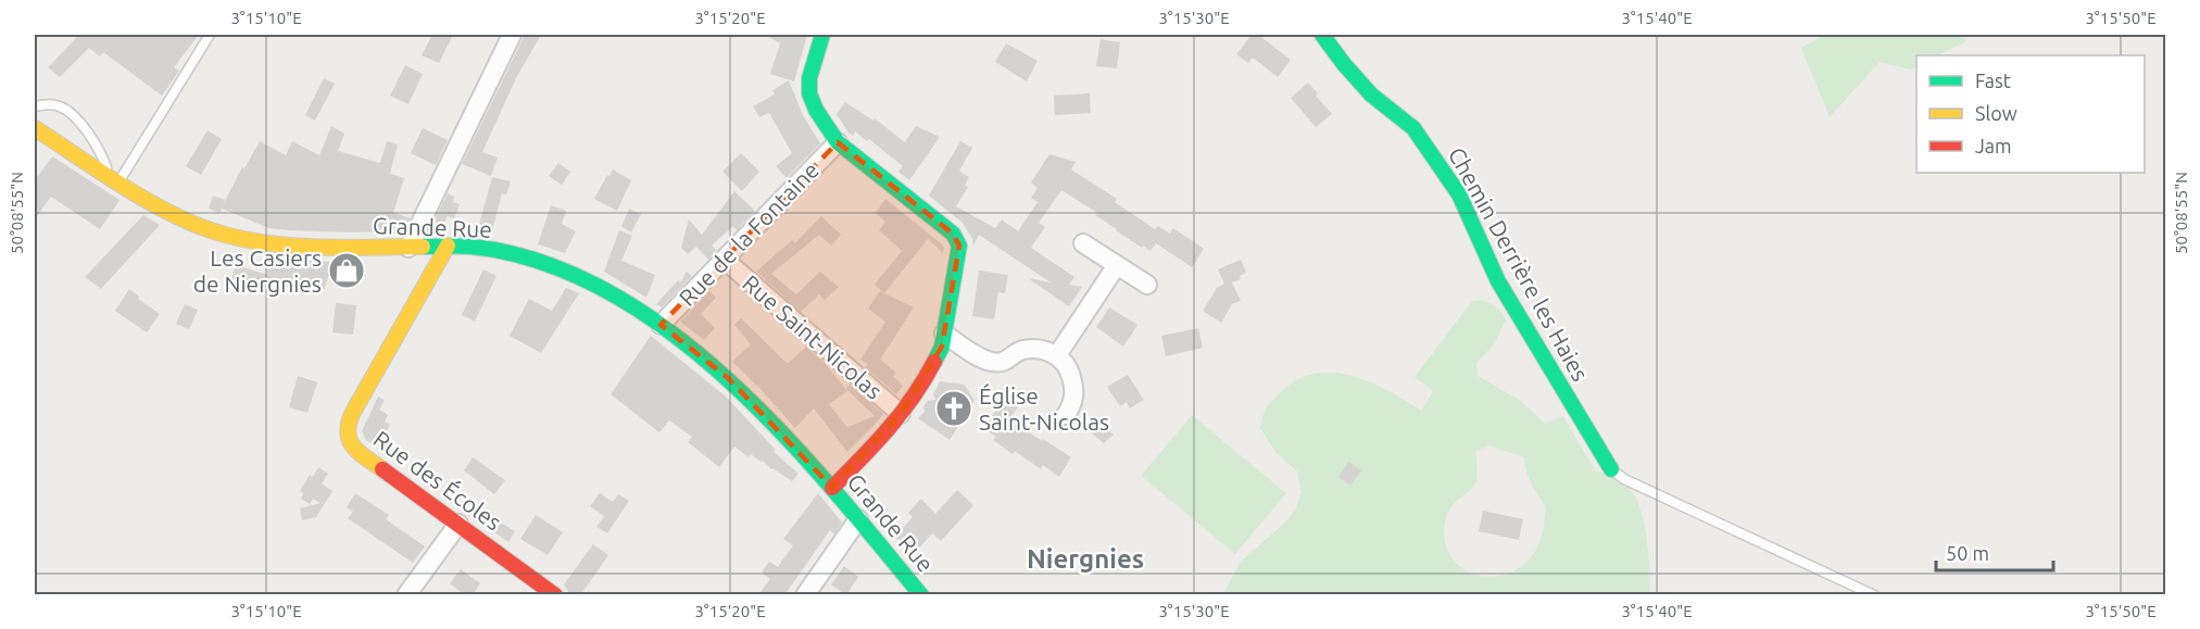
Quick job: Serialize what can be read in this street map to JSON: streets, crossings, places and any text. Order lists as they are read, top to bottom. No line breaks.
{"streets":{"street":["Grande Rue","Rue de la Fontaine","Chemin Derrière les Haies","Rue Saint-Nicolas","Rue des Écoles"]},"crossings":[["Grande Rue","Rue de la Fontaine"],["Grande Rue","Rue des Écoles"],["Rue de la Fontaine","Rue Saint-Nicolas"]],"districts":["Niergnies"],"places":{"shop":["Les Casiers de Niergnies"],"church":["Église Saint-Nicolas"]},"legend":["Fast","Slow","Jam"],"scale_bar":"50 m","coordinates":["3°15'10\"E","3°15'20\"E","3°15'30\"E","3°15'40\"E","3°15'50\"E","50°08'55\"N"]}
